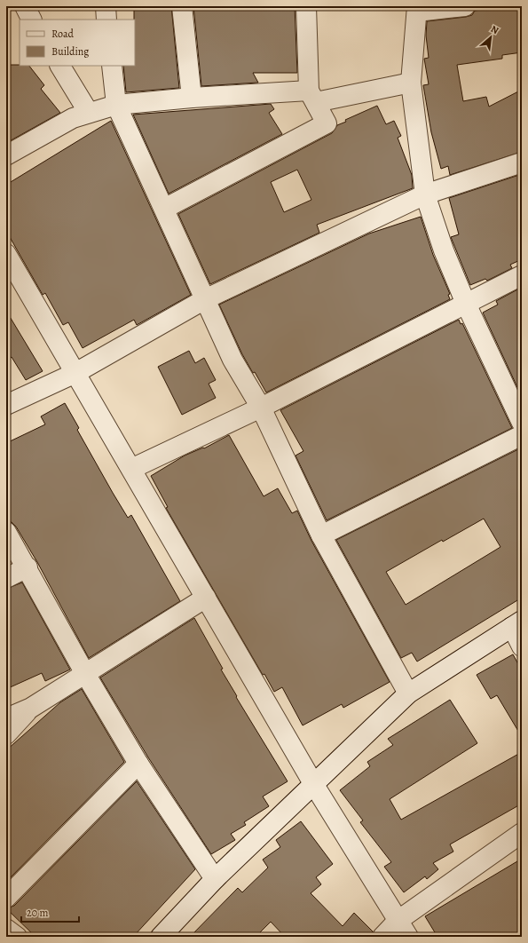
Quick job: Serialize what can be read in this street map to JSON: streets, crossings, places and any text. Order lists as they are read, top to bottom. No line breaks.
{"legend":["Road","Building"],"scale_bar":"20 m","north":"top right"}
